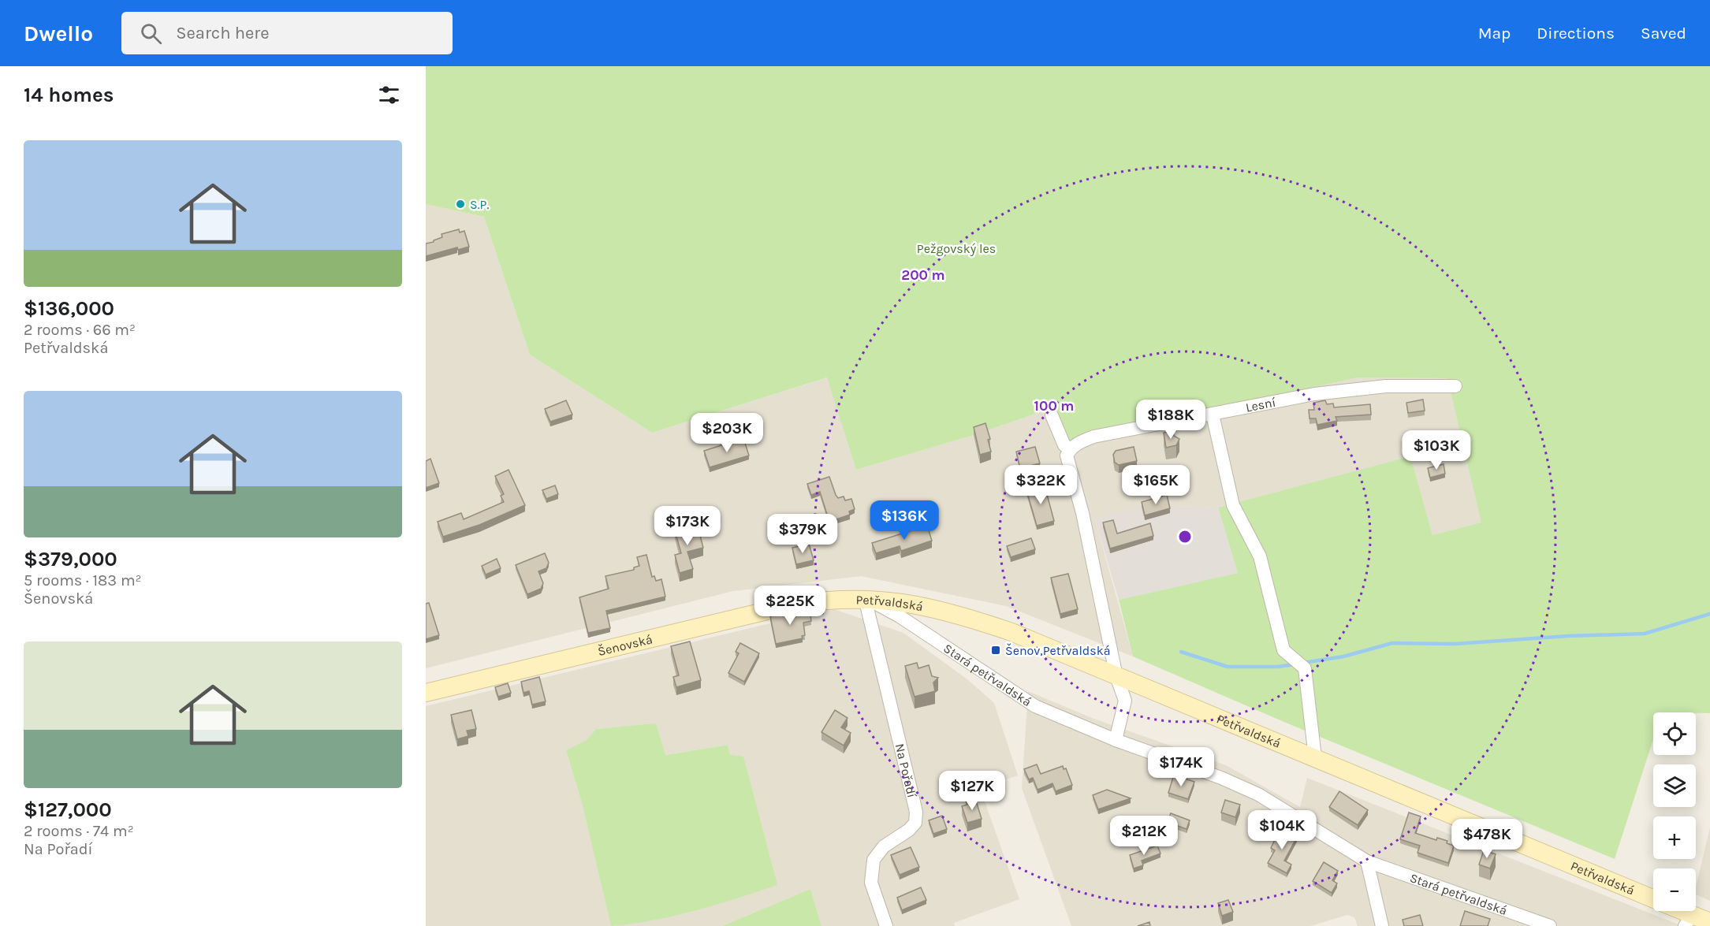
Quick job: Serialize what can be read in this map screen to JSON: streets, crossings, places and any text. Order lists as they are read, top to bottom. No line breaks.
{"streets":{"main road":["Petřvaldská","Šenovská"],"street":["Lesní","Stará petřvaldská","Na Pořadí"]},"crossings":[["Petřvaldská","Šenovská"],["Petřvaldská","Stará petřvaldská"],["Petřvaldská","Na Pořadí"],["Stará petřvaldská","Na Pořadí"]],"parks":["Pežgovský les"],"places":{"other":["S.P."],"transit":["Šenov,Petřvaldská"]},"page":{"header":"Dwello","search":"Search here","nav":["Map","Directions","Saved"],"heading":"14 homes","list":[{"name":"$136,000","note":"2 rooms · 66 m² · Petřvaldská"},{"name":"$379,000","note":"5 rooms · 183 m² · Šenovská"},{"name":"$127,000","note":"2 rooms · 74 m² · Na Pořadí"}],"price":["$188K","$203K","$103K","$322K","$165K","$136K","$173K","$379K","$225K","$174K","$127K","$104K","$212K","$478K"],"map_buttons":["+","−"]},"rings":["200 m","100 m"]}
